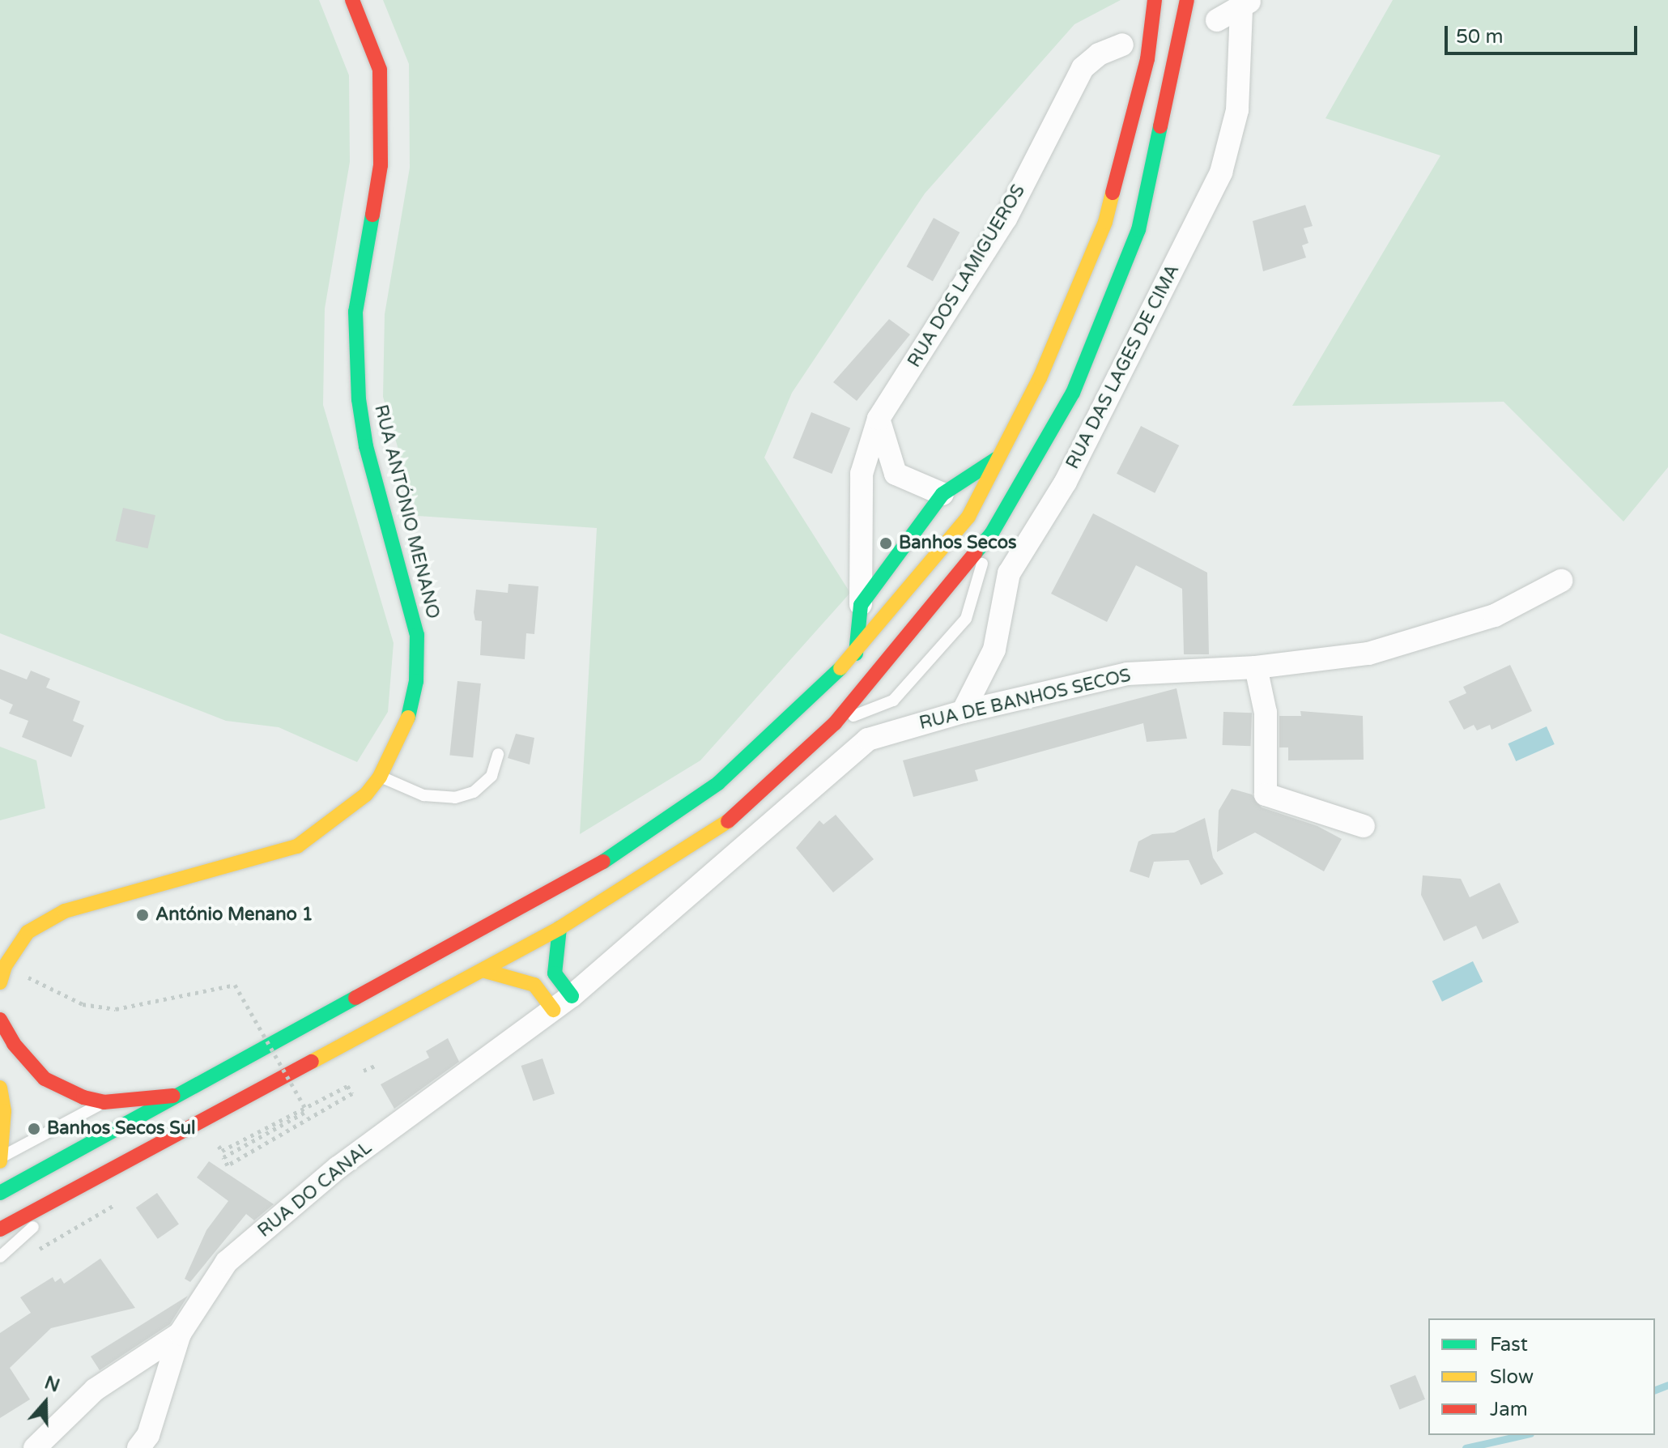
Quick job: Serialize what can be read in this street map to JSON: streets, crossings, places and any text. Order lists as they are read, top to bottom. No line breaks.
{"streets":{"main road":["RUA ANTÓNIO MENANO"],"street":["RUA DOS LAMIGUEROS","RUA DAS LAGES DE CIMA","RUA DE BANHOS SECOS","RUA DO CANAL"]},"crossings":[["RUA DAS LAGES DE CIMA","RUA DE BANHOS SECOS"],["RUA DE BANHOS SECOS","RUA DO CANAL"]],"places":["Banhos Secos","António Menano 1","Banhos Secos Sul"],"legend":["Fast","Slow","Jam"],"scale_bar":"50 m","north":"top"}
